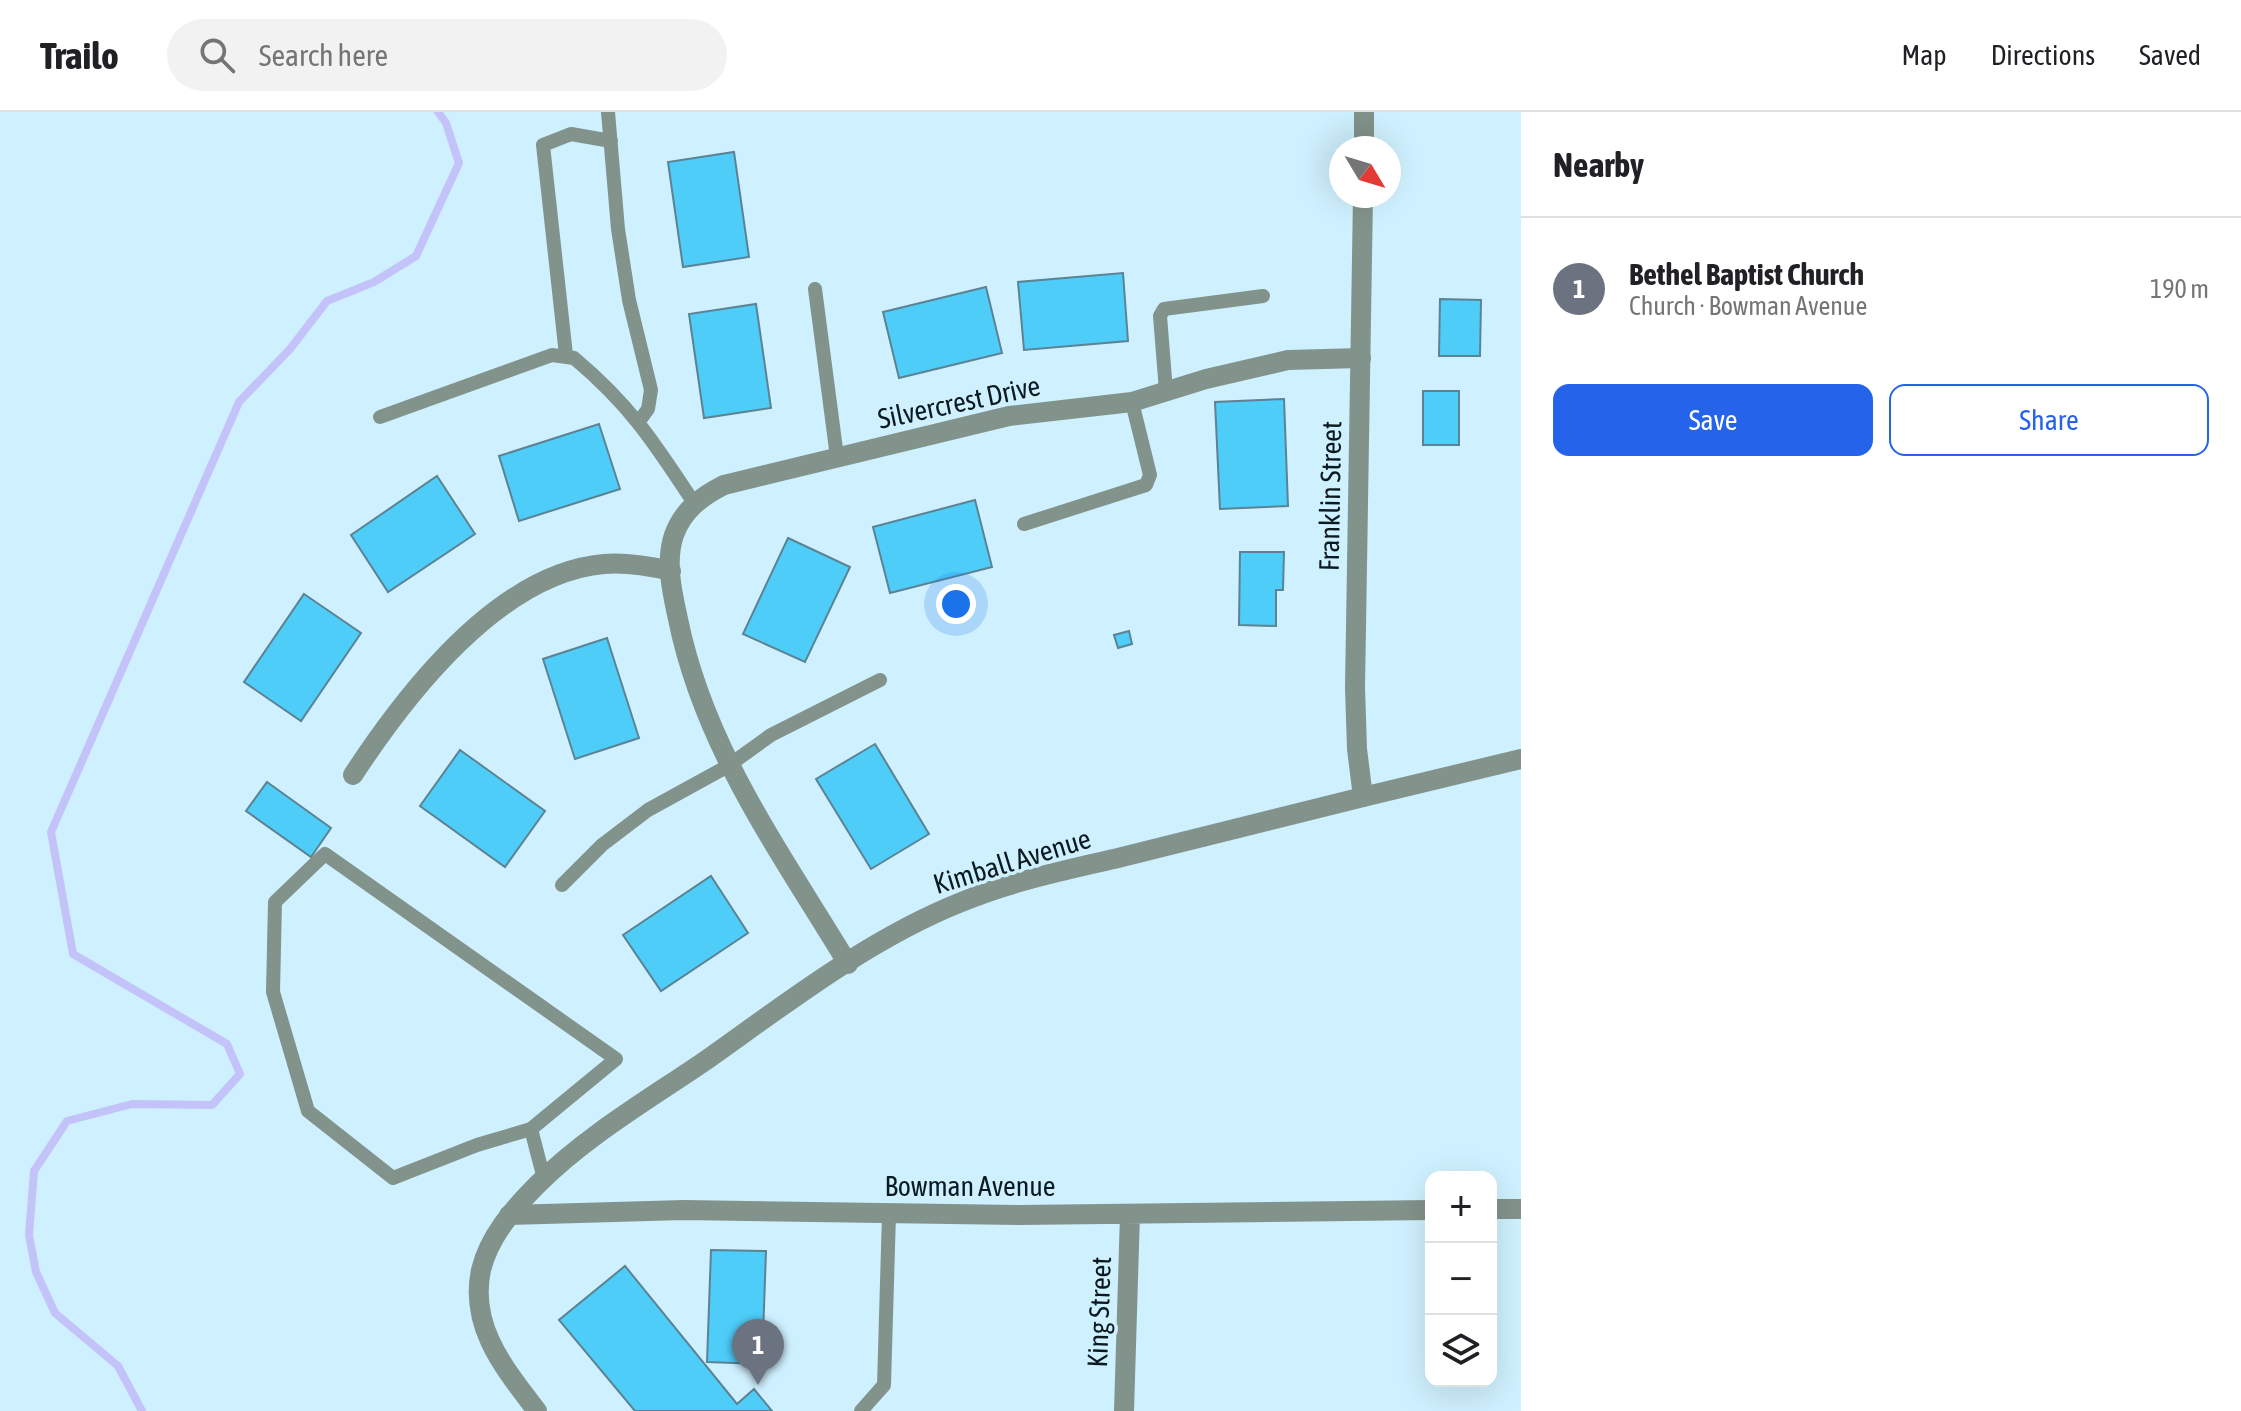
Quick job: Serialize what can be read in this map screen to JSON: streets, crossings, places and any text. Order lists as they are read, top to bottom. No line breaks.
{"streets":{"street":["Silvercrest Drive","Franklin Street","Kimball Avenue","Bowman Avenue","King Street"]},"crossings":[["Silvercrest Drive","Franklin Street"],["Franklin Street","Kimball Avenue"],["Kimball Avenue","Bowman Avenue"],["Bowman Avenue","King Street"]],"north":"bottom right","page":{"header":"Trailo","search":"Search here","nav":["Map","Directions","Saved"],"heading":"Nearby","list":[{"mark":"1","name":"Bethel Baptist Church","note":"Church · Bowman Avenue","value":"190 m"}],"buttons":["Save","Share"],"map_buttons":["+","−"],"pins":"1"}}
